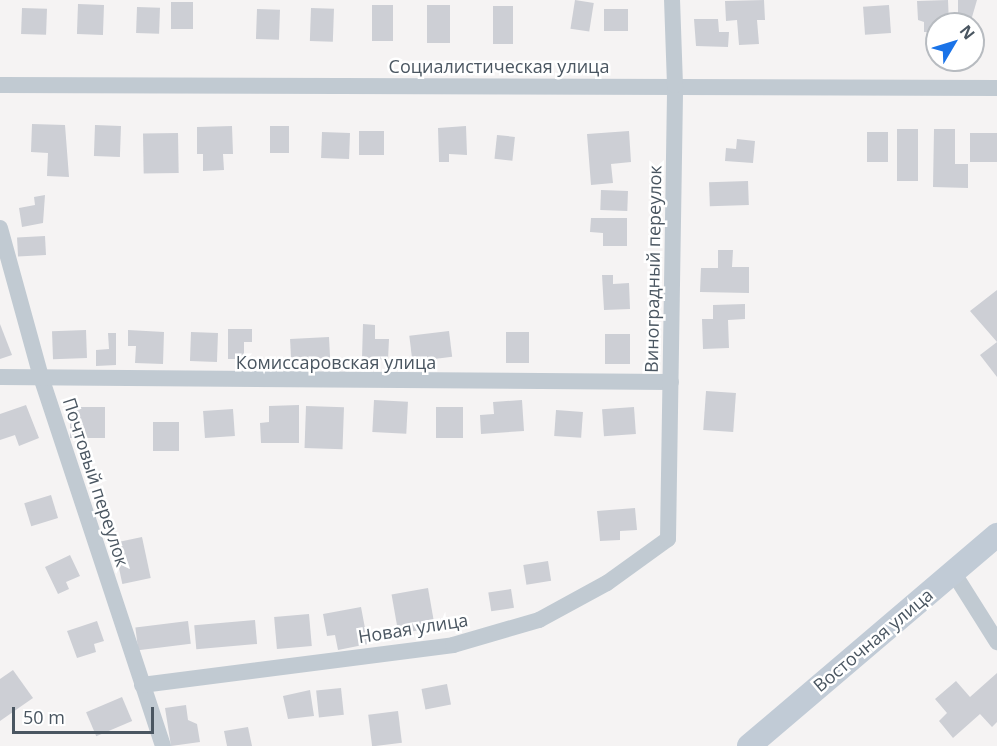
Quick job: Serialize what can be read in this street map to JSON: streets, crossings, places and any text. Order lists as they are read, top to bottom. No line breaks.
{"streets":{"street":["Социалистическая улица","Виноградный переулок","Комиссаровская улица","Почтовый переулок","Новая улица","Восточная улица"]},"crossings":[["Социалистическая улица","Виноградный переулок"],["Виноградный переулок","Комиссаровская улица"],["Виноградный переулок","Новая улица"],["Комиссаровская улица","Почтовый переулок"],["Почтовый переулок","Новая улица"]],"scale_bar":"50 m","north":"top right"}
